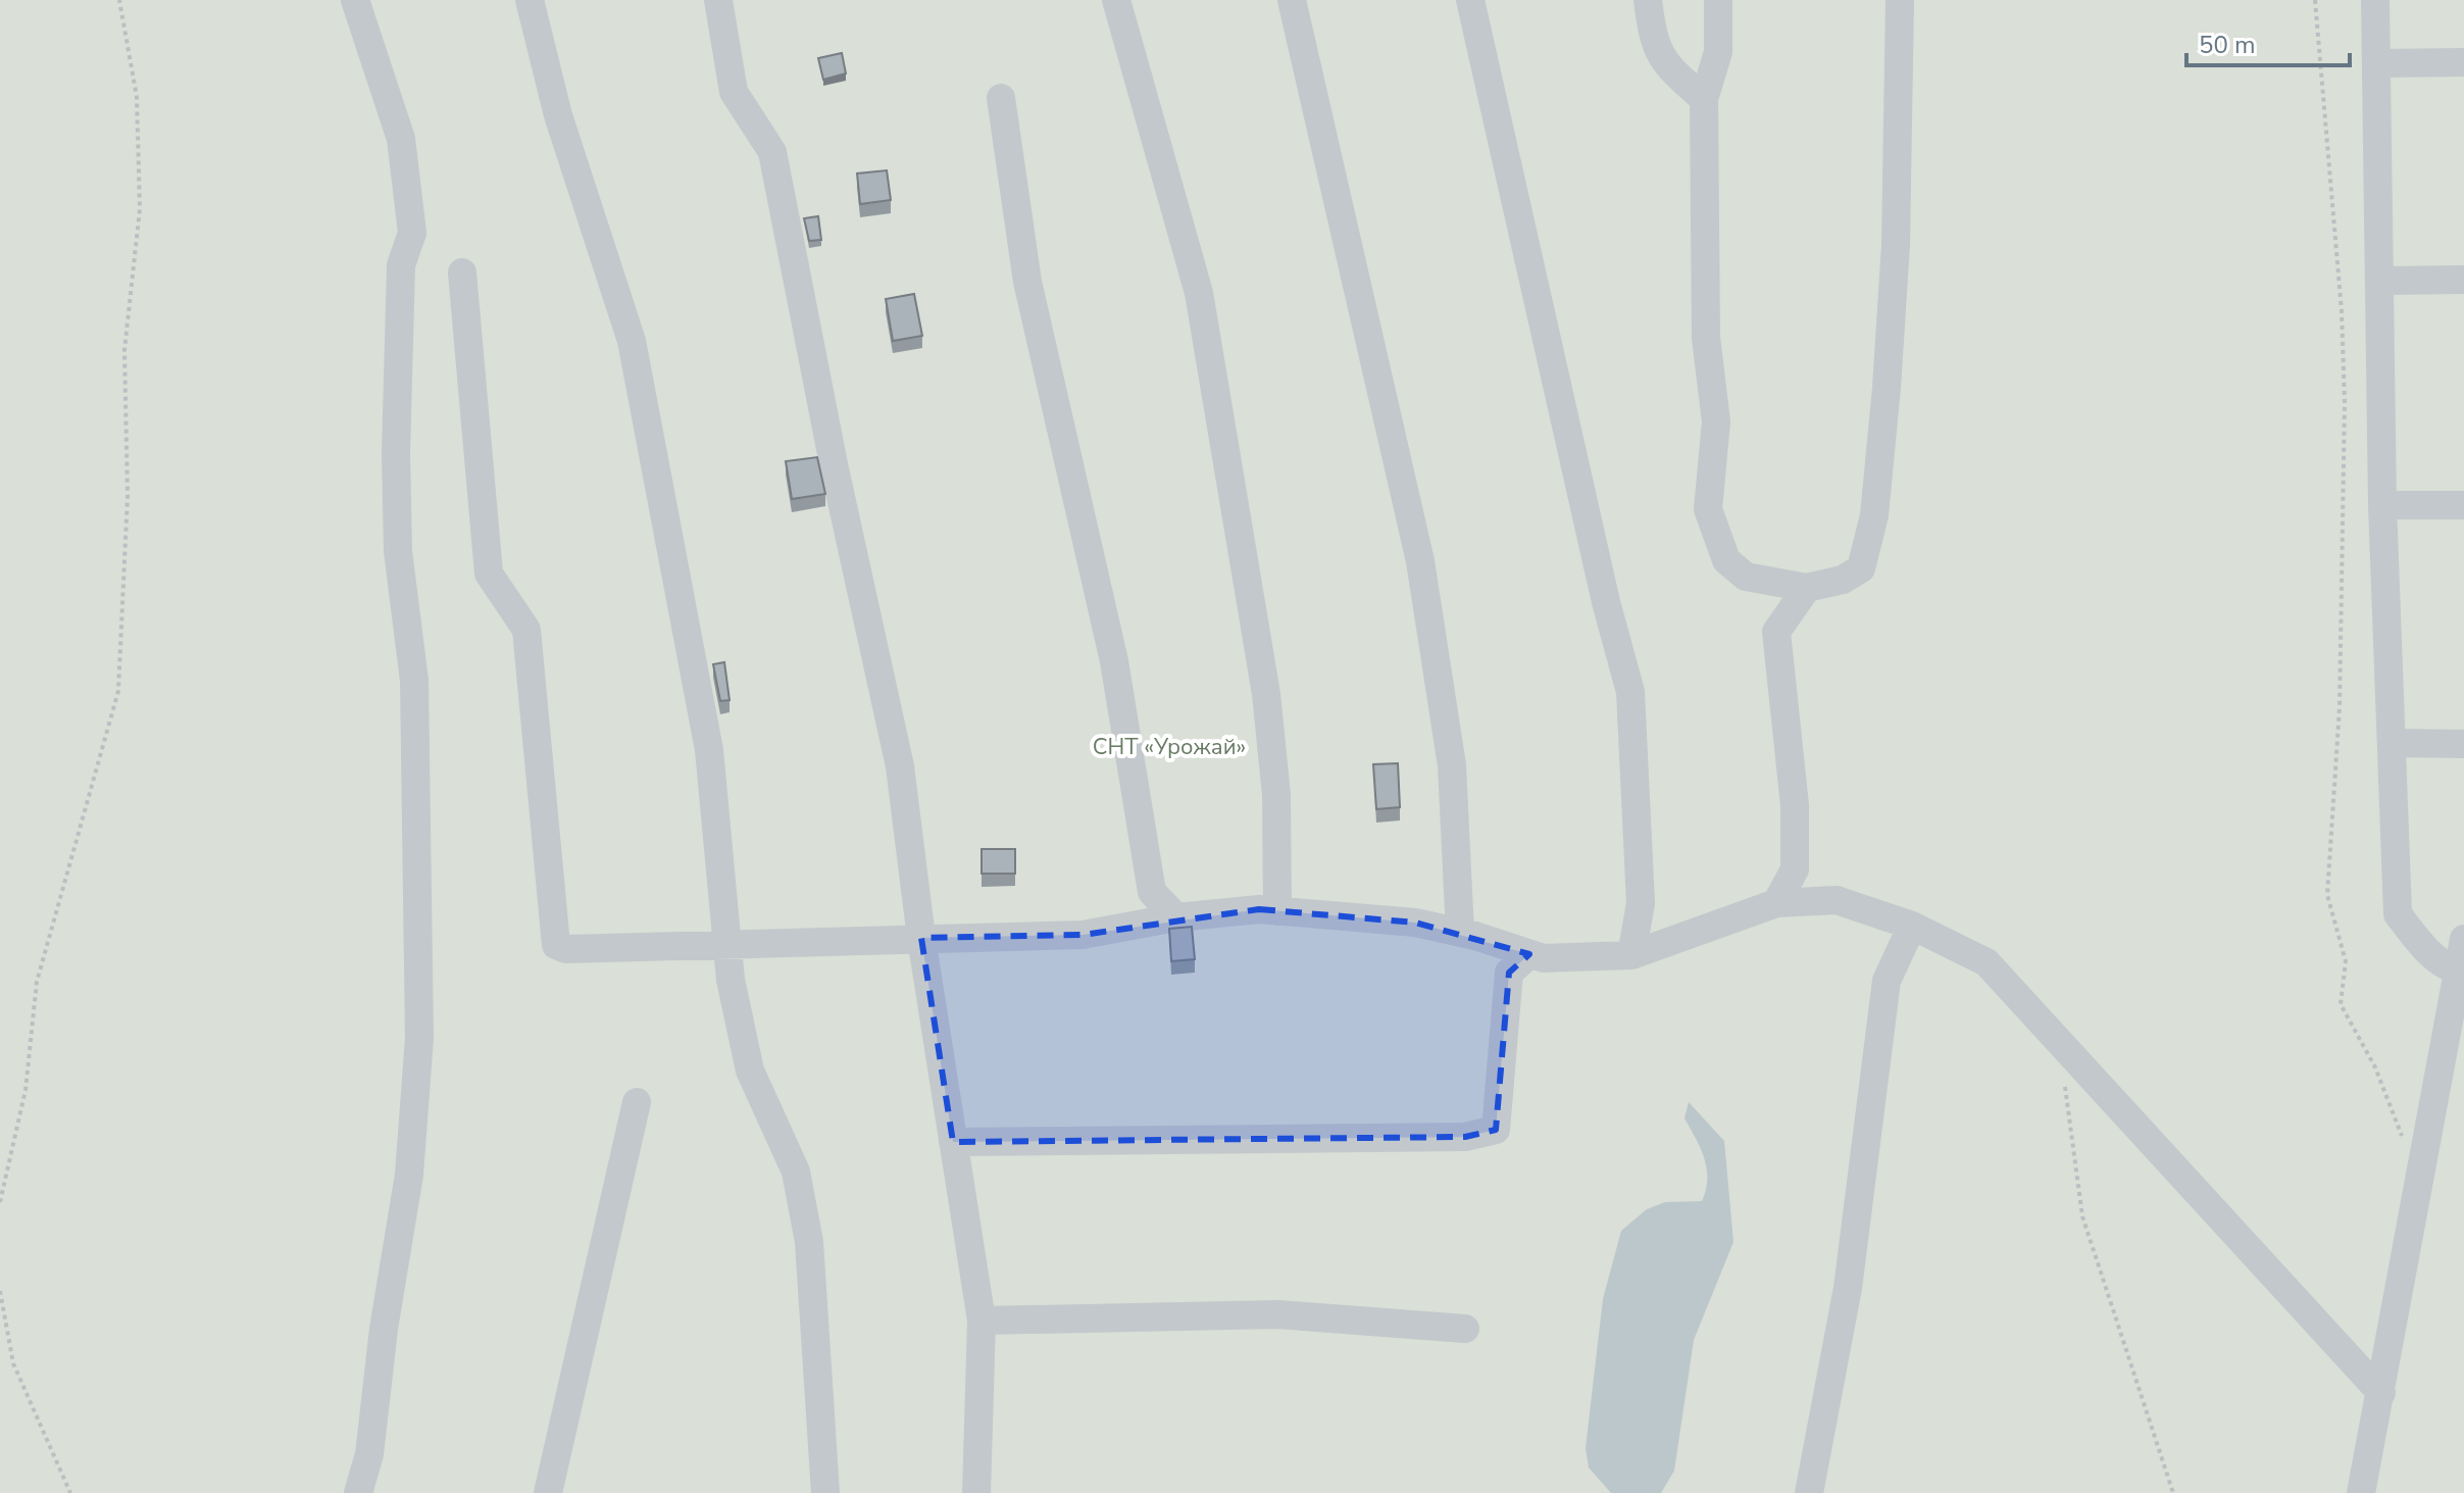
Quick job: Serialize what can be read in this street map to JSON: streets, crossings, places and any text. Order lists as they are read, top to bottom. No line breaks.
{"parks":["СНТ «Урожай»"],"scale_bar":"50 m"}
